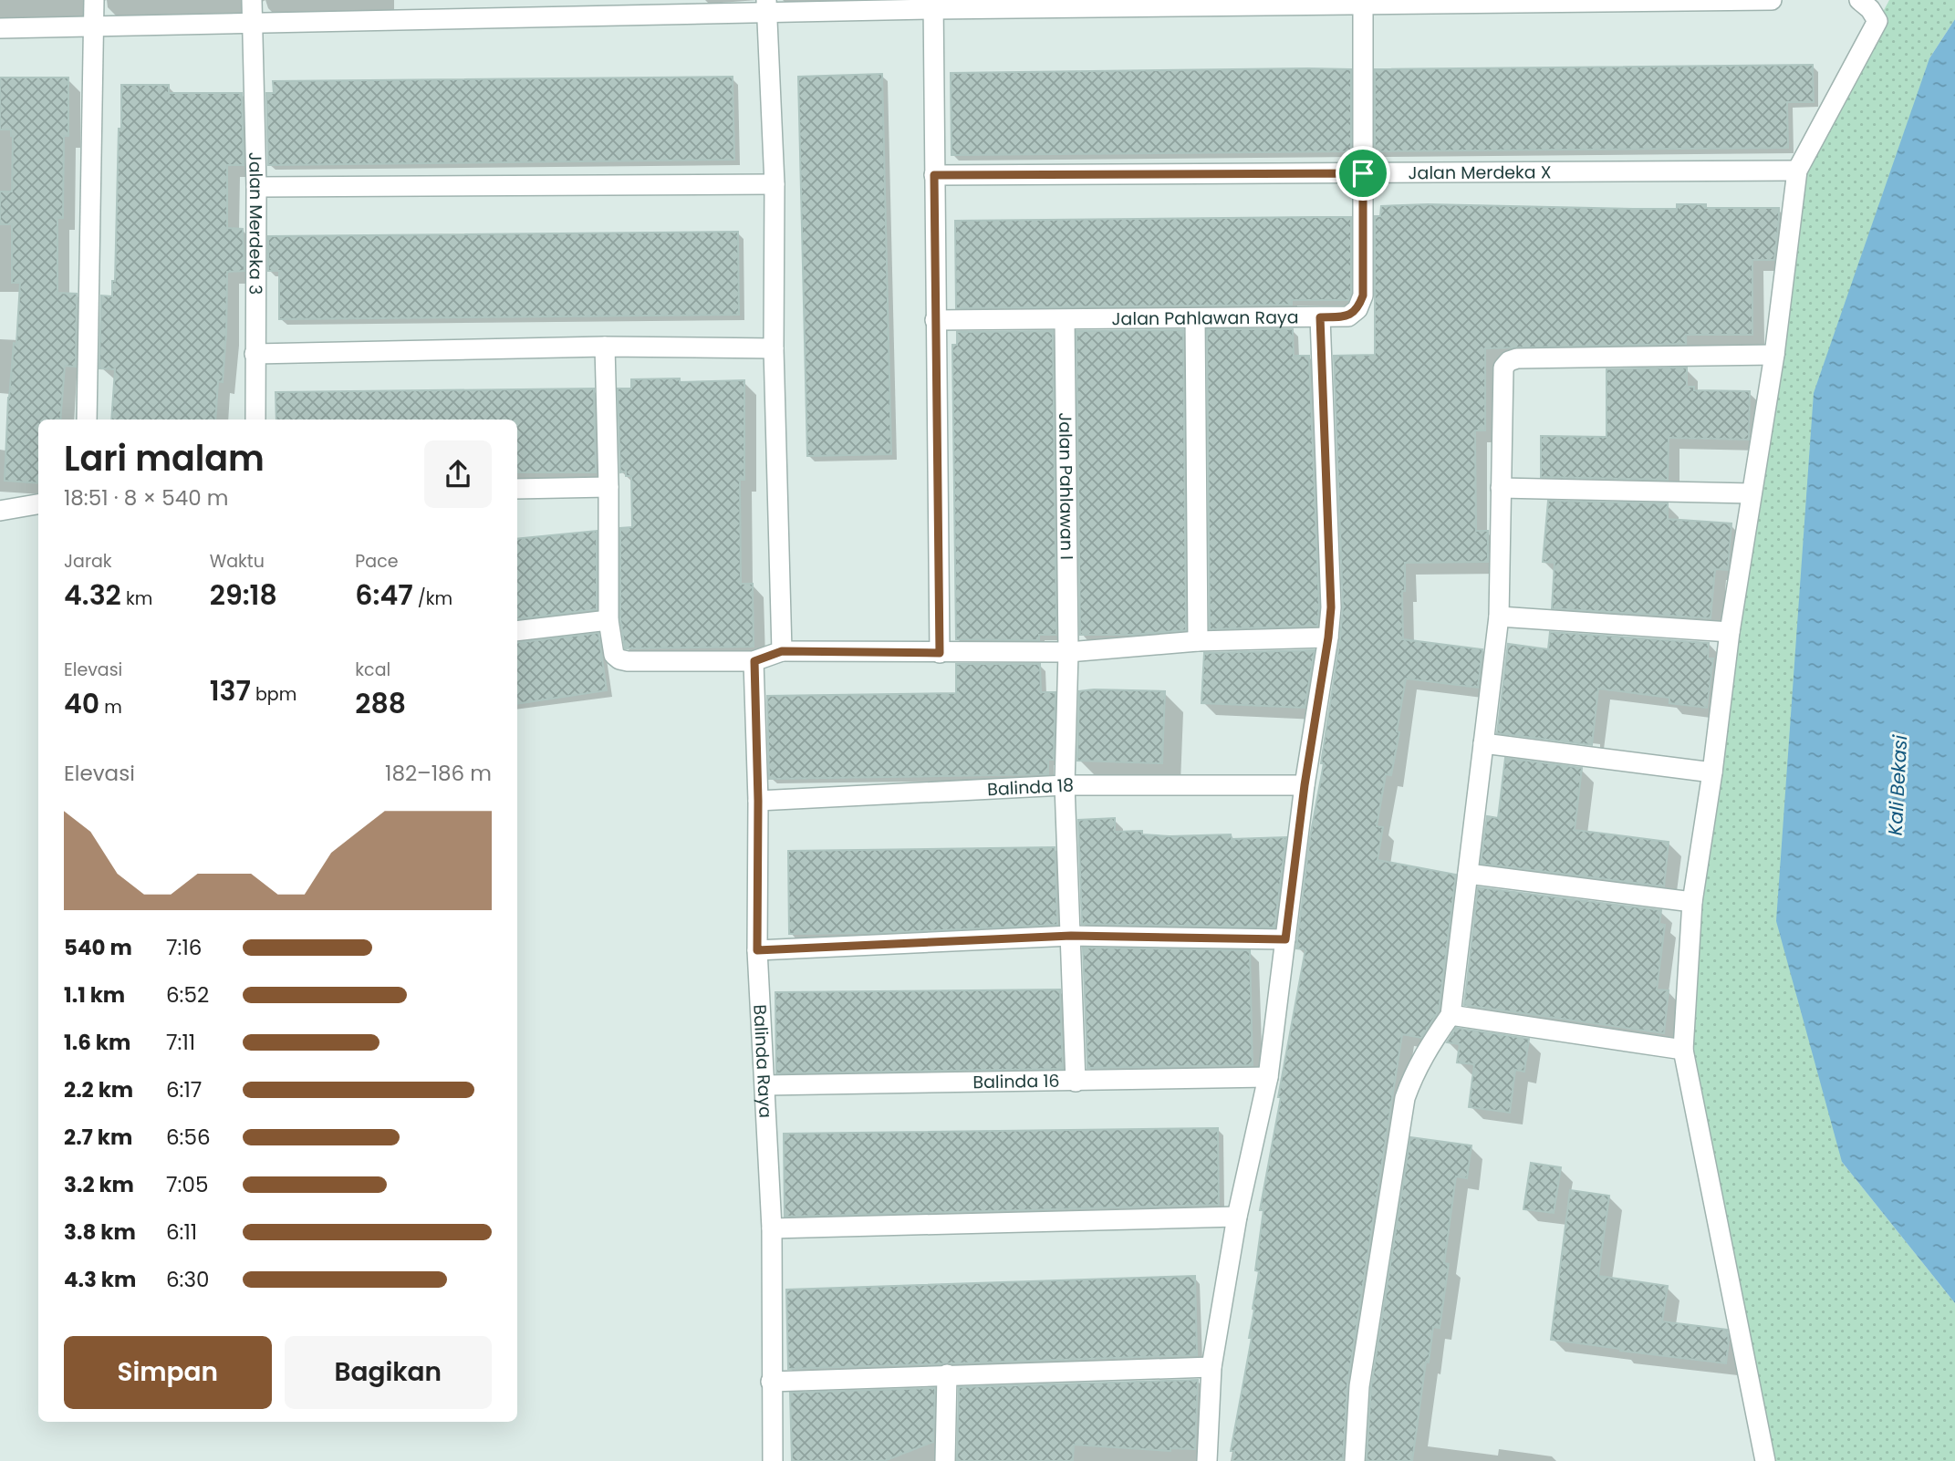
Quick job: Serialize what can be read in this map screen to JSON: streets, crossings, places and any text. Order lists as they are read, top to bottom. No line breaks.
{"streets":{"street":["Jalan Merdeka X","Jalan Merdeka 3","Jalan Pahlawan Raya","Jalan Pahlawan I","Balinda 18","Balinda Raya","Balinda 16"]},"crossings":[["Jalan Merdeka X","Jalan Pahlawan Raya"],["Jalan Pahlawan Raya","Jalan Pahlawan I"],["Jalan Pahlawan I","Balinda 18"],["Jalan Pahlawan I","Balinda 16"],["Balinda 18","Balinda Raya"],["Balinda Raya","Balinda 16"]],"water":["Kali Bekasi"],"page":{"heading":["Lari malam","18:51 · 8 × 540 m"],"stats":[["Jarak","4.32 km"],["Waktu","29:18"],["Pace","6:47 /km"],["Elevasi","40 m"],["137 bpm"],["kcal","288"]],"chart":["Elevasi","182–186 m"],"list":[{"name":"540 m","note":"7:16"},{"name":"1.1 km","note":"6:52"},{"name":"1.6 km","note":"7:11"},{"name":"2.2 km","note":"6:17"},{"name":"2.7 km","note":"6:56"},{"name":"3.2 km","note":"7:05"},{"name":"3.8 km","note":"6:11"},{"name":"4.3 km","note":"6:30"}],"buttons":["Simpan","Bagikan"]}}
